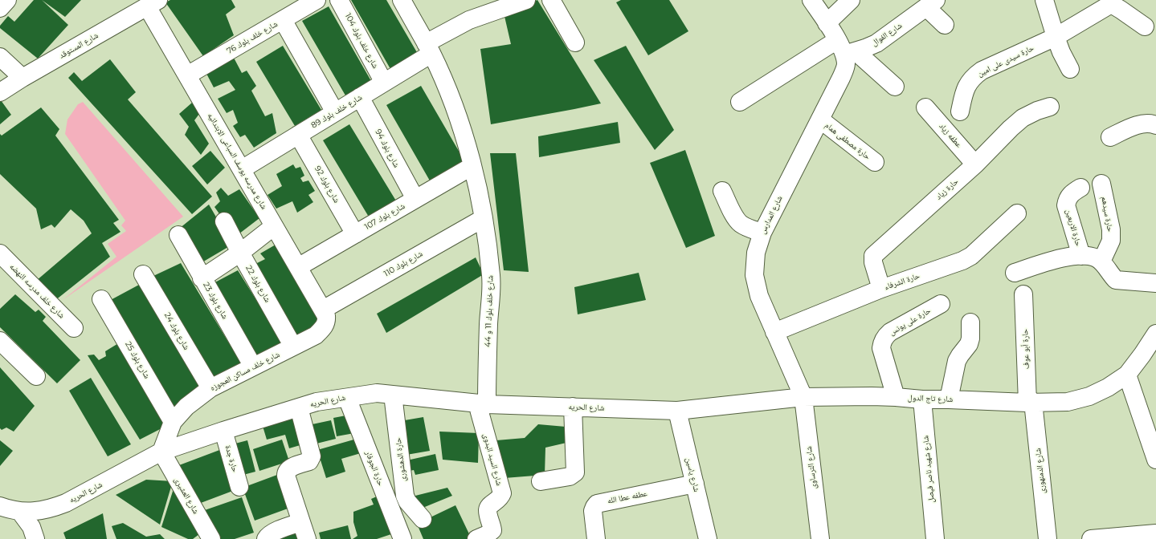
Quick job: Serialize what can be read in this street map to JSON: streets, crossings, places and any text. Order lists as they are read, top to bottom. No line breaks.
{"streets":{"street":["شارع الفوال","شارع خلف بلوك 76","شارع خلف بلوك 104","شارع المستوقد","حارة سيدى على امين","شارع خلف بلوك 89","عطفه زياد","حارة مصطفى همام","شارع بلوك 94","شارع مدرسه يوسف السباعى الابتدائيه","شارع بلوك 92","حارة زياد","حارة سيدهم","شارع المدارس","شارع بلوك 107","حارة الاربعين","شارع بلوك 110","حارة الشرفاء","شارع بلوك 22","شارع خلف مدرسه النهضه","شارع بلوك 23","شارع خلف بلوك 11 و 44","حارة على يونس","شارع بلوك 24","حارة أبو عوف","شارع بلوك 25","شارع خلف مساكن العجوزه","شارع تاج الدول","شارع الحريه","حارة جدة","حارة الدهشورى","شارع السيد البدوى","شارع الترساوى","حارة الجوفار","شارع شهيد ناصر فيصل","شارع الدمنهورى","شارع ياسين","شارع العشيرى","عطفه عطا الله"]},"crossings":[["شارع الفوال","شارع المدارس"],["شارع خلف بلوك 76","شارع مدرسه يوسف السباعى الابتدائيه"],["شارع خلف بلوك 104","شارع خلف بلوك 89"],["شارع المستوقد","شارع مدرسه يوسف السباعى الابتدائيه"],["شارع خلف بلوك 89","شارع بلوك 94"],["شارع خلف بلوك 89","شارع مدرسه يوسف السباعى الابتدائيه"],["شارع خلف بلوك 89","شارع بلوك 92"],["شارع خلف بلوك 89","شارع خلف بلوك 11 و 44"],["عطفه زياد","حارة زياد"],["حارة مصطفى همام","شارع المدارس"],["شارع بلوك 94","شارع بلوك 107"],["شارع مدرسه يوسف السباعى الابتدائيه","شارع بلوك 107"],["شارع مدرسه يوسف السباعى الابتدائيه","شارع بلوك 110"],["شارع مدرسه يوسف السباعى الابتدائيه","شارع خلف مساكن العجوزه"],["شارع بلوك 92","شارع بلوك 107"],["حارة زياد","حارة الشرفاء"],["حارة سيدهم","حارة الاربعين"],["شارع المدارس","حارة الشرفاء"],["شارع المدارس","شارع تاج الدول"],["شارع المدارس","شارع الترساوى"],["شارع بلوك 107","شارع خلف بلوك 11 و 44"],["شارع بلوك 110","شارع خلف بلوك 11 و 44"],["شارع بلوك 110","شارع خلف مساكن العجوزه"],["شارع بلوك 22","شارع خلف مساكن العجوزه"],["شارع بلوك 23","شارع خلف مساكن العجوزه"],["شارع خلف بلوك 11 و 44","شارع الحريه"],["شارع خلف بلوك 11 و 44","شارع السيد البدوى"],["حارة على يونس","شارع تاج الدول"],["شارع بلوك 24","شارع خلف مساكن العجوزه"],["حارة أبو عوف","شارع تاج الدول"],["حارة أبو عوف","شارع الدمنهورى"],["شارع بلوك 25","شارع خلف مساكن العجوزه"],["شارع خلف مساكن العجوزه","شارع الحريه"],["شارع خلف مساكن العجوزه","شارع العشيرى"],["شارع تاج الدول","شارع الحريه"],["شارع تاج الدول","شارع الترساوى"],["شارع تاج الدول","شارع شهيد ناصر فيصل"],["شارع تاج الدول","شارع الدمنهورى"],["شارع تاج الدول","شارع ياسين"],["شارع الحريه","حارة جدة"],["شارع الحريه","حارة الدهشورى"],["شارع الحريه","شارع السيد البدوى"],["شارع الحريه","حارة الجوفار"],["شارع الحريه","شارع ياسين"],["شارع الحريه","شارع العشيرى"],["شارع ياسين","عطفه عطا الله"]]}
